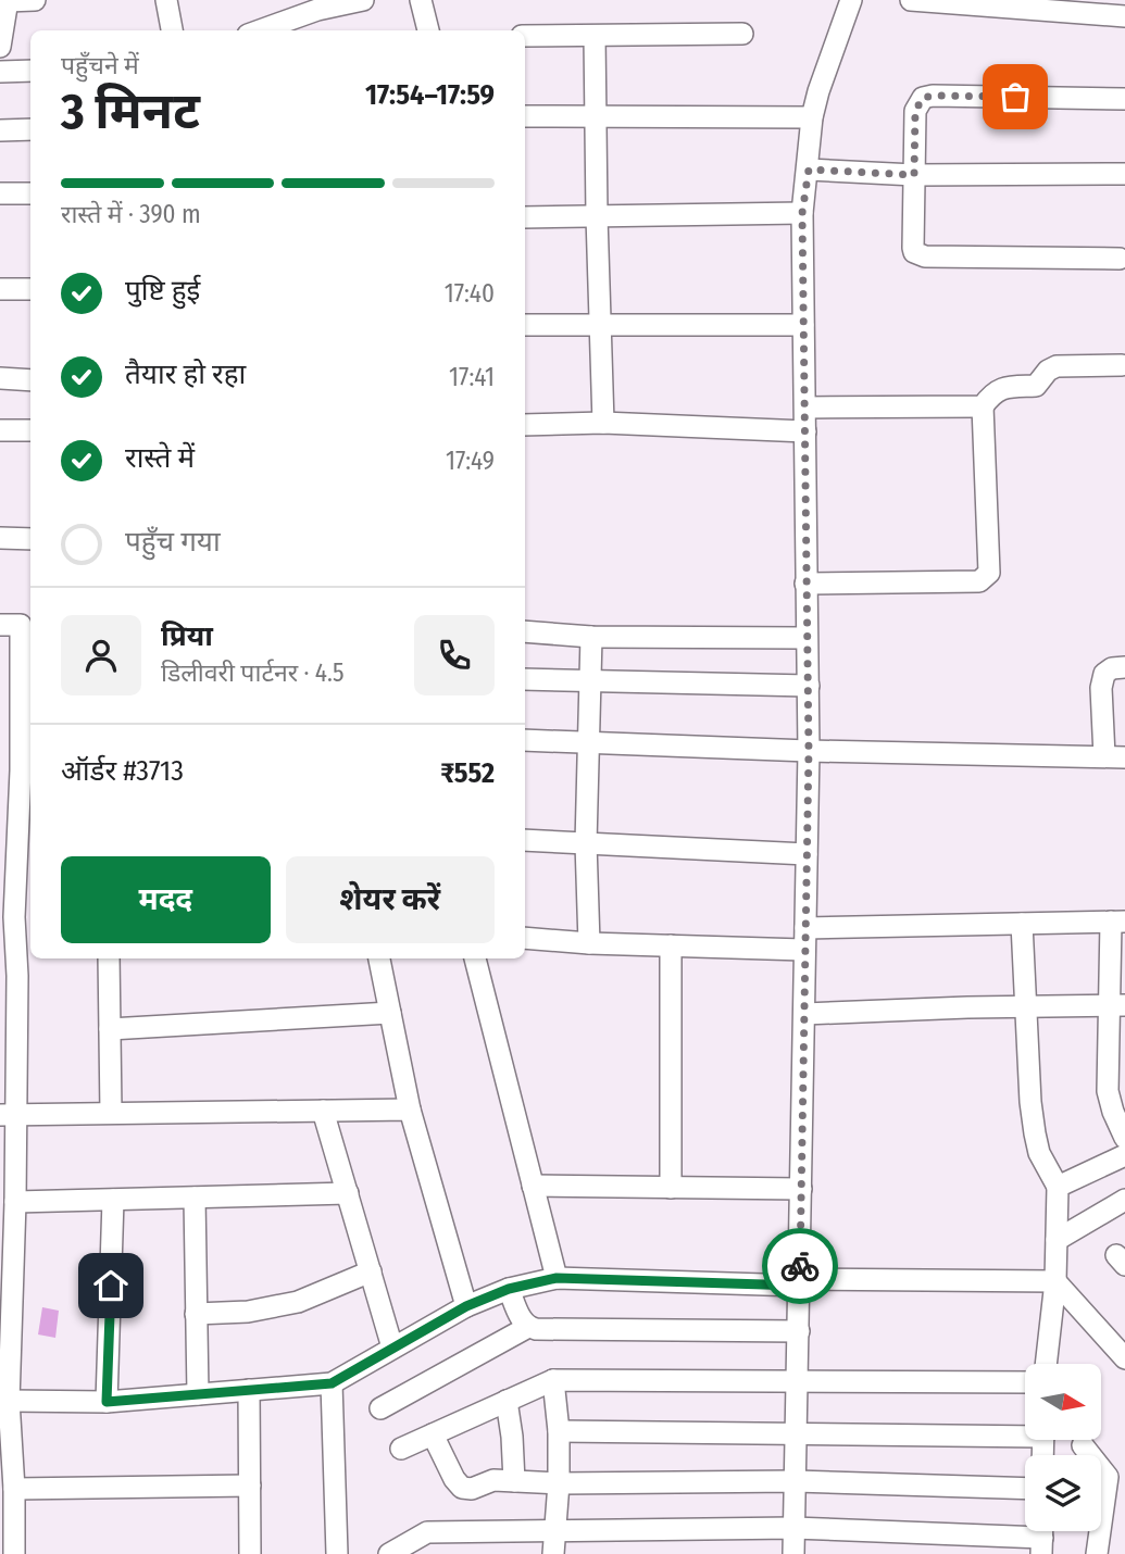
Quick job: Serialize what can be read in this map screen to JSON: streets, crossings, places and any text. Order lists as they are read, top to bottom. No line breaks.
{"north":"right","page":{"heading":["3 मिनट","पहुँचने में","17:54–17:59"],"panel":["प्रिया","डिलीवरी पार्टनर · 4.5","ऑर्डर #3713","₹552"],"bar":"रास्ते में · 390 m","list":[["पुष्टि हुई","17:40"],["तैयार हो रहा","17:41"],["रास्ते में","17:49"],"पहुँच गया"],"buttons":["मदद","शेयर करें"]}}
